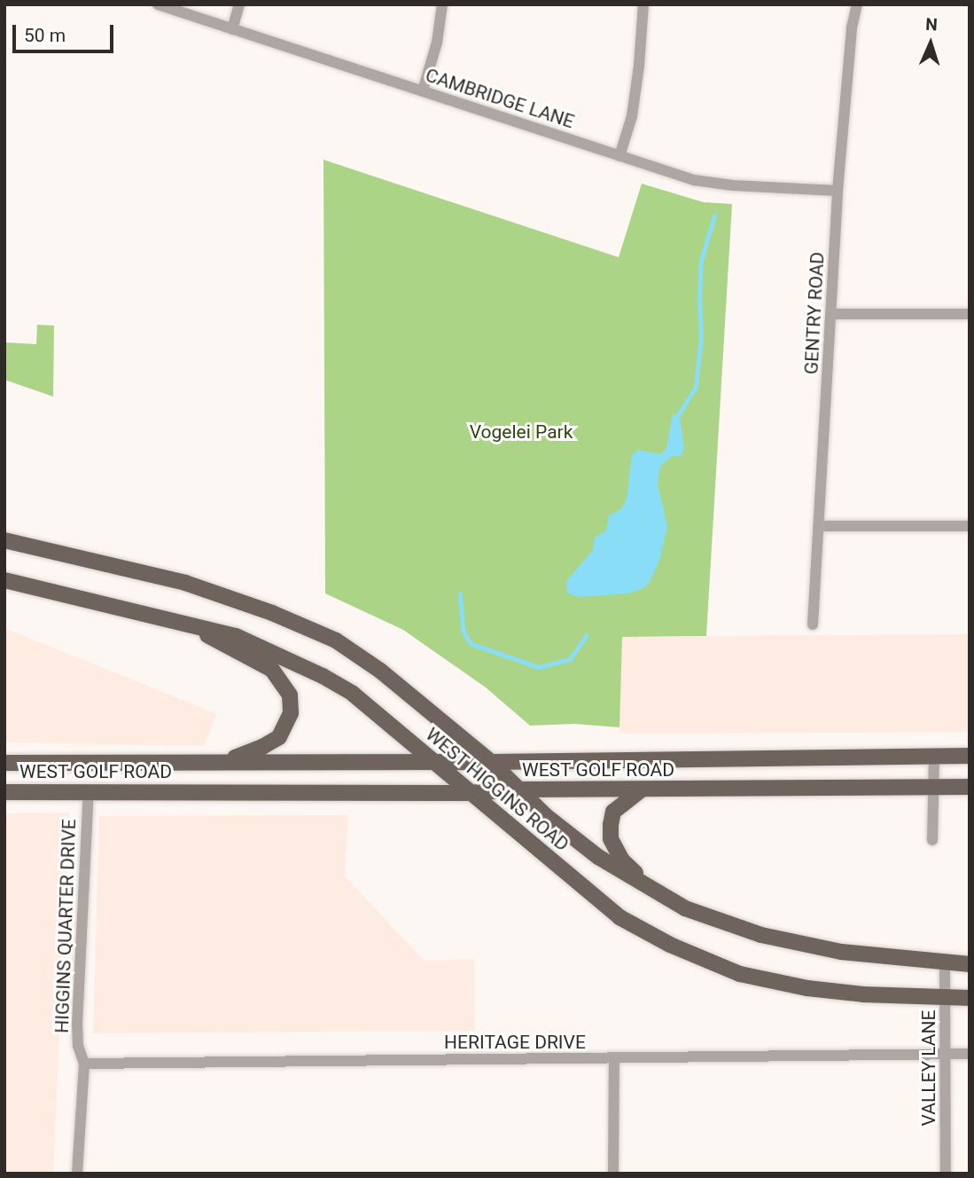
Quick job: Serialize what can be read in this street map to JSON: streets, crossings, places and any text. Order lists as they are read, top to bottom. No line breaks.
{"streets":{"main road":["WEST GOLF ROAD","WEST HIGGINS ROAD"],"street":["CAMBRIDGE LANE","GENTRY ROAD","HIGGINS QUARTER DRIVE","HERITAGE DRIVE","VALLEY LANE"]},"crossings":[["CAMBRIDGE LANE","GENTRY ROAD"],["WEST GOLF ROAD","WEST HIGGINS ROAD"],["WEST GOLF ROAD","HIGGINS QUARTER DRIVE"],["WEST HIGGINS ROAD","VALLEY LANE"],["HIGGINS QUARTER DRIVE","HERITAGE DRIVE"],["HERITAGE DRIVE","VALLEY LANE"]],"parks":["Vogelei Park"],"scale_bar":"50 m","north":"top"}
